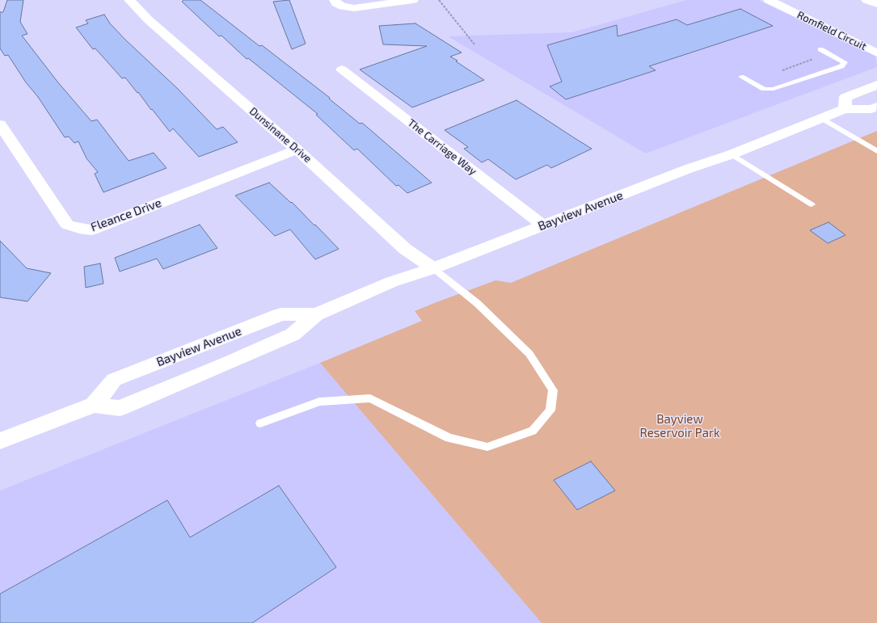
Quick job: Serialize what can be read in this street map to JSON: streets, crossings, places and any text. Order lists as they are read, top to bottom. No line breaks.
{"streets":{"street":["Romfield Circuit","Dunsinane Drive","The Carriage Way","Bayview Avenue","Fleance Drive"]},"crossings":[["Dunsinane Drive","Bayview Avenue"],["Dunsinane Drive","Fleance Drive"],["The Carriage Way","Bayview Avenue"]],"parks":["Bayview Reservoir Park"]}
